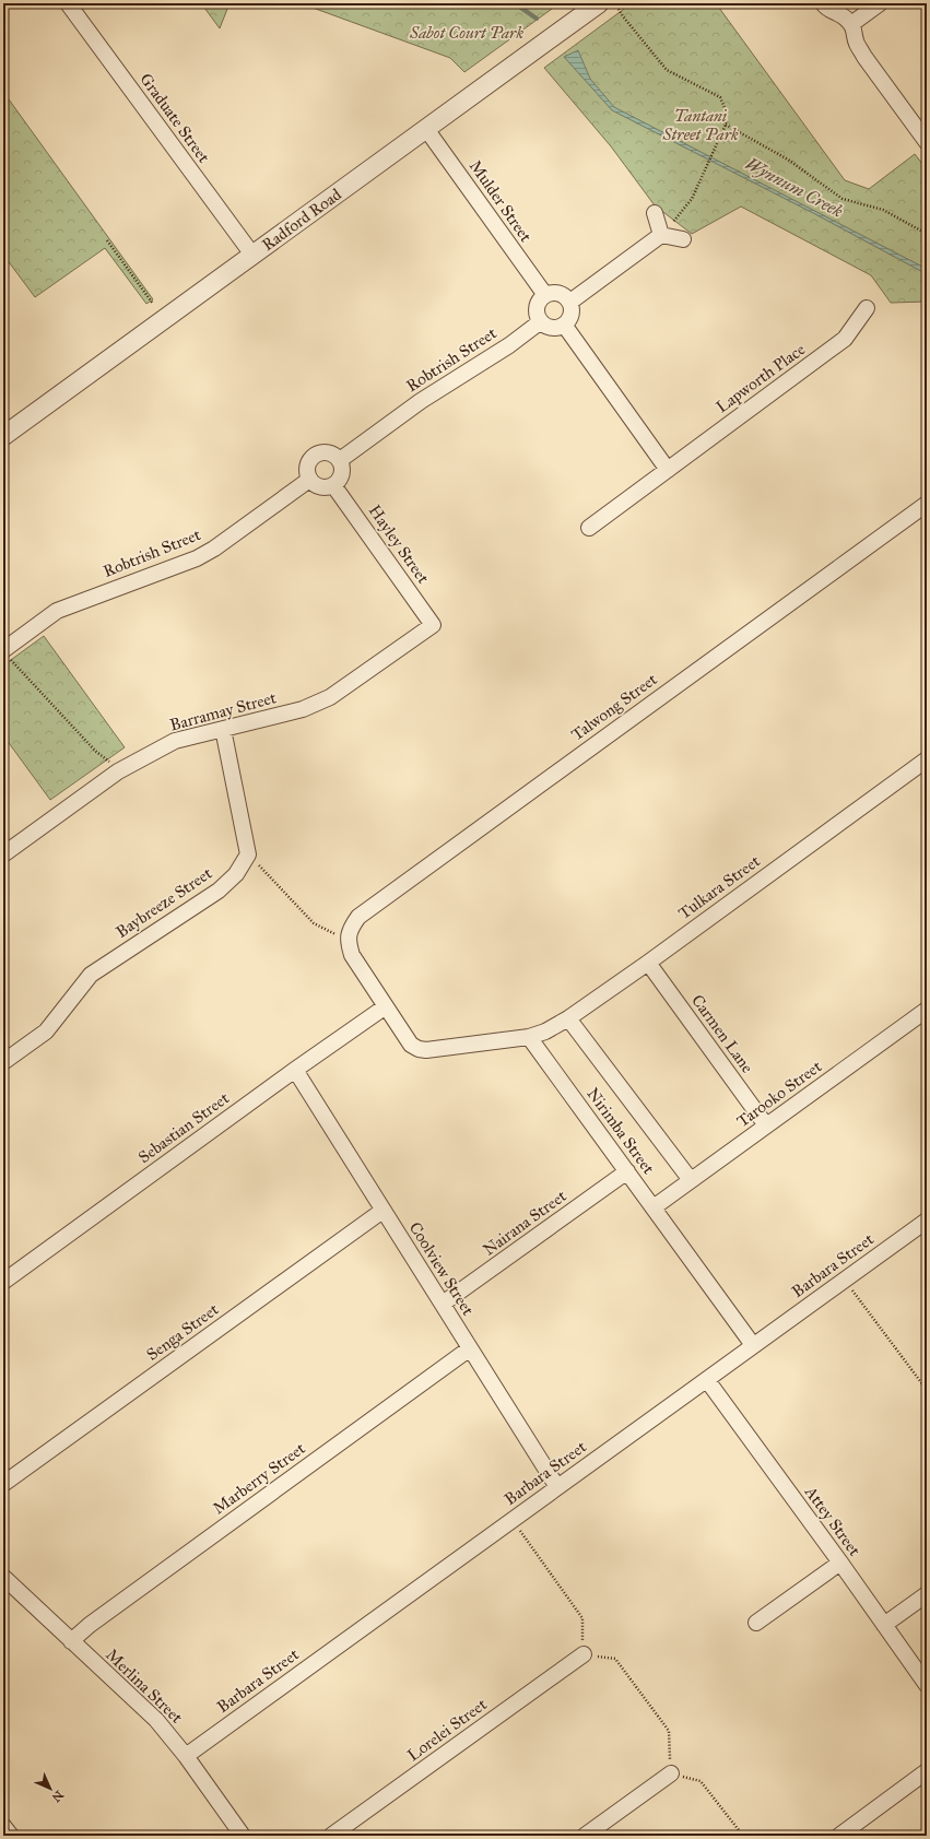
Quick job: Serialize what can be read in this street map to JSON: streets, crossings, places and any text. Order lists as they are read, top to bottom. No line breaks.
{"streets":{"street":["Graduate Street","Mulder Street","Radford Road","Robtrish Street","Lapworth Place","Hayley Street","Talwong Street","Barramay Street","Tulkara Street","Baybreeze Street","Carmen Lane","Tarooko Street","Sebastian Street","Nirimba Street","Nairana Street","Barbara Street","Coolview Street","Senga Street","Marberry Street","Attey Street","Merlina Street","Lorelei Street"]},"crossings":[["Graduate Street","Radford Road"],["Mulder Street","Radford Road"],["Mulder Street","Robtrish Street"],["Robtrish Street","Hayley Street"],["Hayley Street","Barramay Street"],["Tulkara Street","Carmen Lane"],["Tulkara Street","Nirimba Street"],["Carmen Lane","Tarooko Street"],["Tarooko Street","Nirimba Street"],["Sebastian Street","Coolview Street"],["Nirimba Street","Nairana Street"],["Nirimba Street","Barbara Street"],["Nairana Street","Coolview Street"],["Barbara Street","Coolview Street"],["Barbara Street","Attey Street"],["Barbara Street","Merlina Street"],["Coolview Street","Senga Street"],["Coolview Street","Marberry Street"],["Marberry Street","Merlina Street"]],"water":["Wynnum Creek"],"parks":["Sabot Court Park","Tantani Street Park"],"north":"bottom right"}
